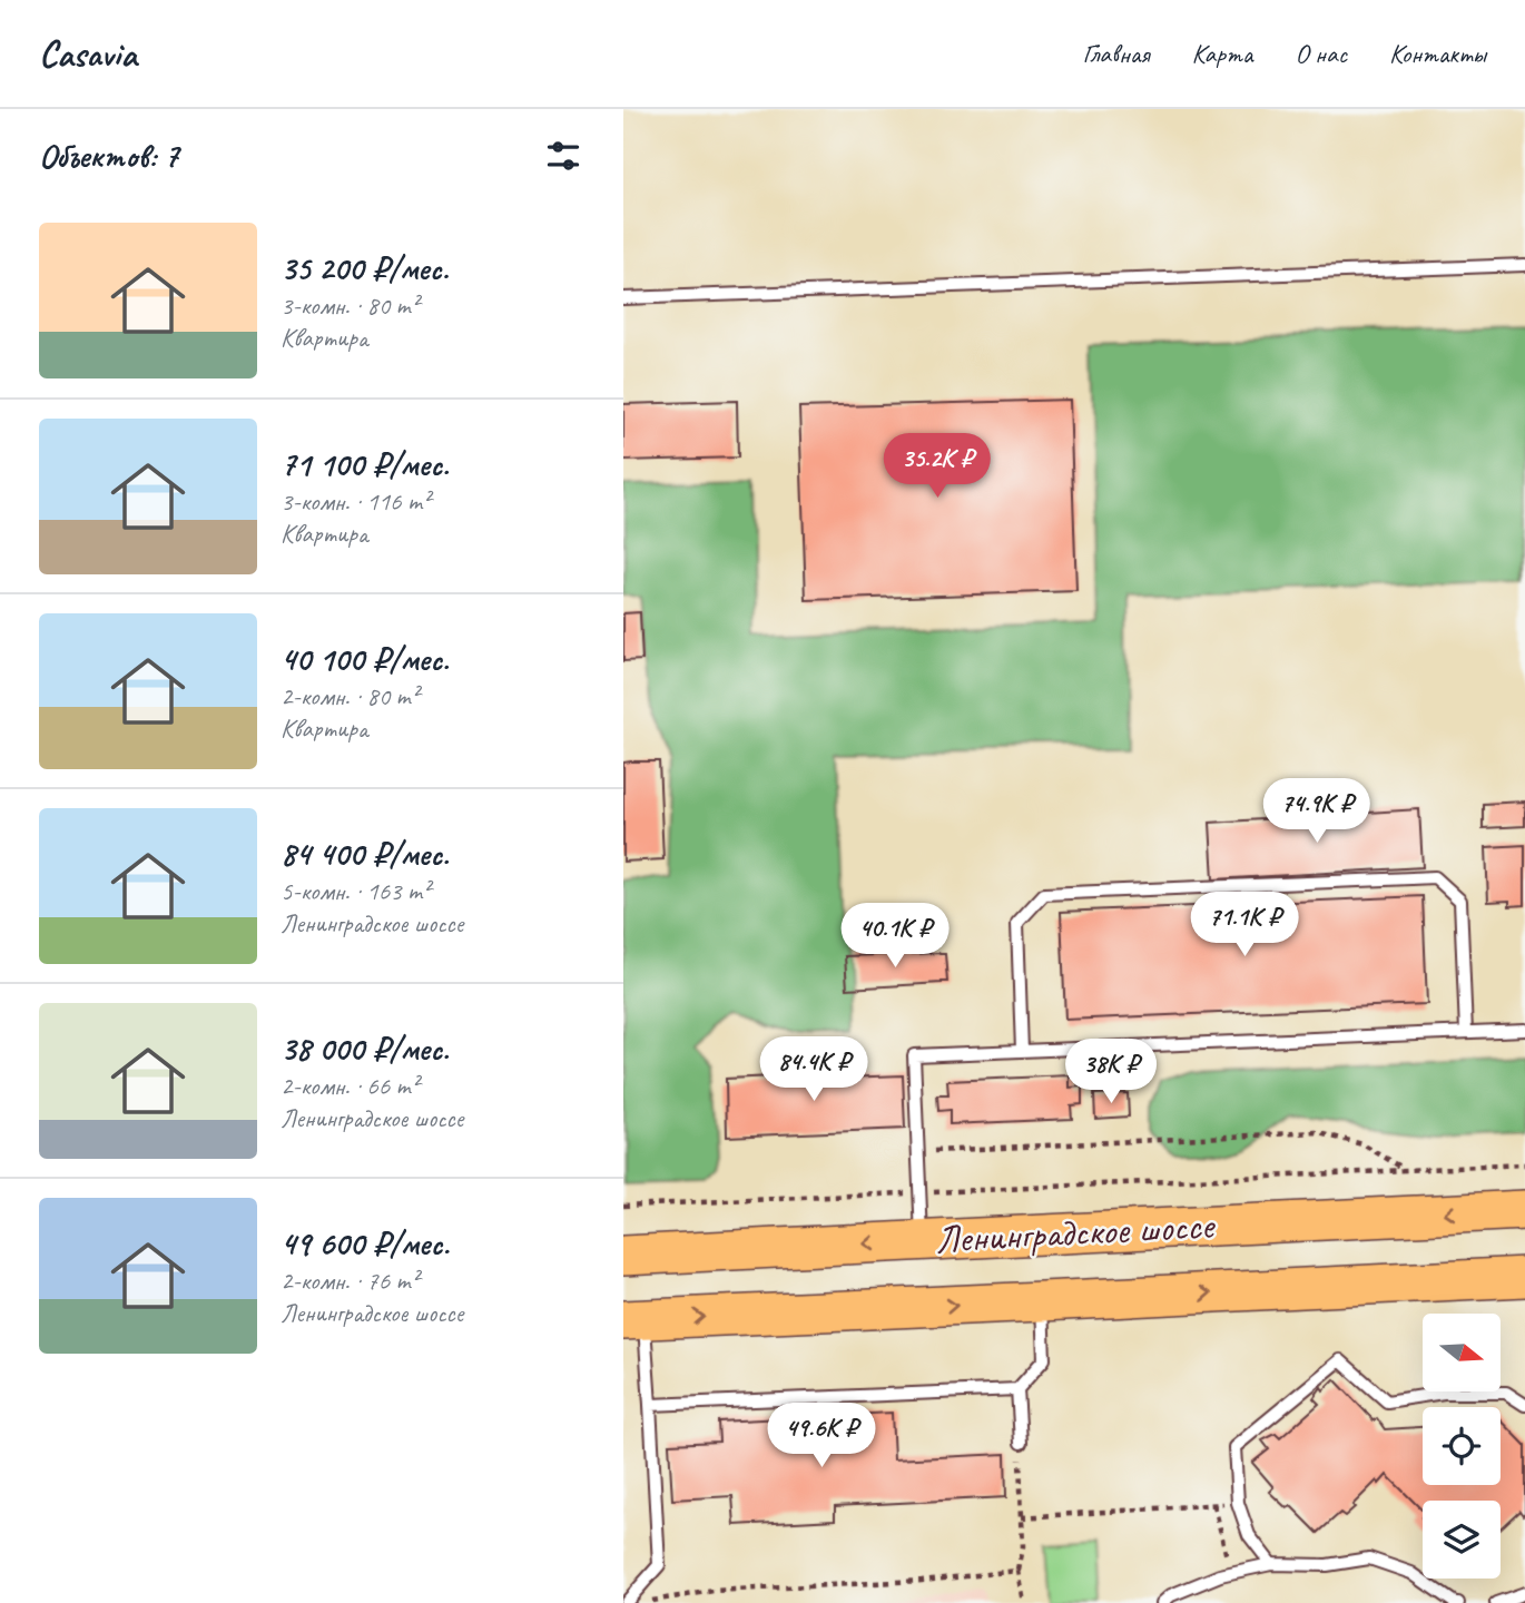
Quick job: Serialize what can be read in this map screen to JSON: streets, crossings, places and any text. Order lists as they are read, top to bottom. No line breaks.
{"streets":{"main road":["Ленинградское шоссе"]},"north":"right","page":{"header":"Casavia","nav":["Главная","Карта","О нас","Контакты"],"heading":"Объектов: 7","list":[{"name":"35 200 ₽/мес.","note":"3-комн. · 80 m² · Квартира"},{"name":"71 100 ₽/мес.","note":"3-комн. · 116 m² · Квартира"},{"name":"40 100 ₽/мес.","note":"2-комн. · 80 m² · Квартира"},{"name":"84 400 ₽/мес.","note":"5-комн. · 163 m² · Ленинградское шоссе"},{"name":"38 000 ₽/мес.","note":"2-комн. · 66 m² · Ленинградское шоссе"},{"name":"49 600 ₽/мес.","note":"2-комн. · 76 m² · Ленинградское шоссе"}],"price":["35.2K ₽","74.9K ₽","71.1K ₽","40.1K ₽","84.4K ₽","38K ₽","49.6K ₽"]}}
